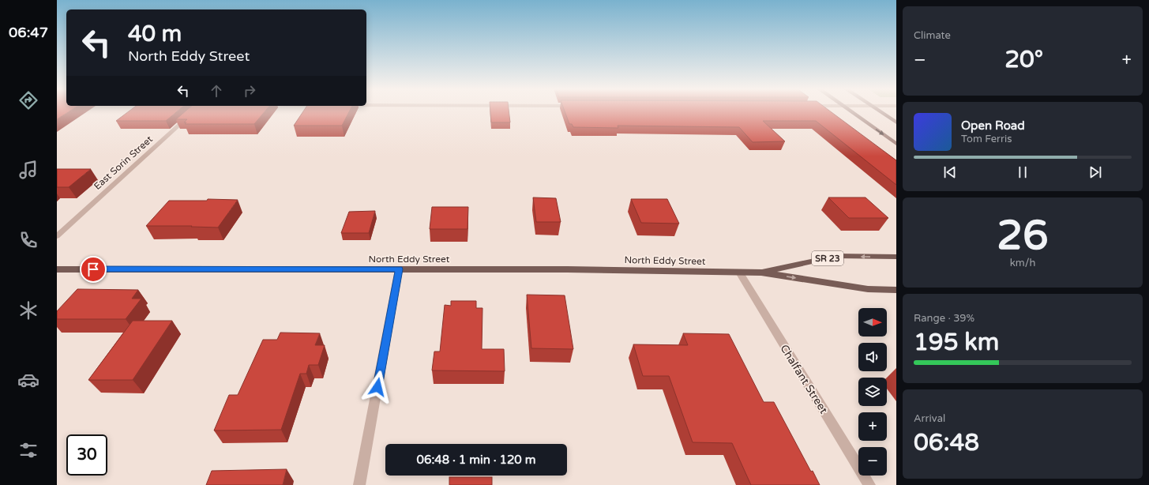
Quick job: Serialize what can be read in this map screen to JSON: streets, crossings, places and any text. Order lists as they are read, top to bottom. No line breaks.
{"streets":{"main road":["SR 23","North Eddy Street"],"street":["East Sorin Street","Chalfant Street"]},"crossings":[["North Eddy Street","Chalfant Street"]],"north":"right","page":{"tabs":"06:47","tile":["Climate",["26","km/h"],["Range · 39%","195 km"],["Arrival","06:48"]],"turn":["40 m","North Eddy Street"],"heat":["−","20°","+"],"song":["Open Road","Tom Ferris"],"map_buttons":["+","−"],"limit":"30","trip":"06:48 · 1 min · 120 m"}}
